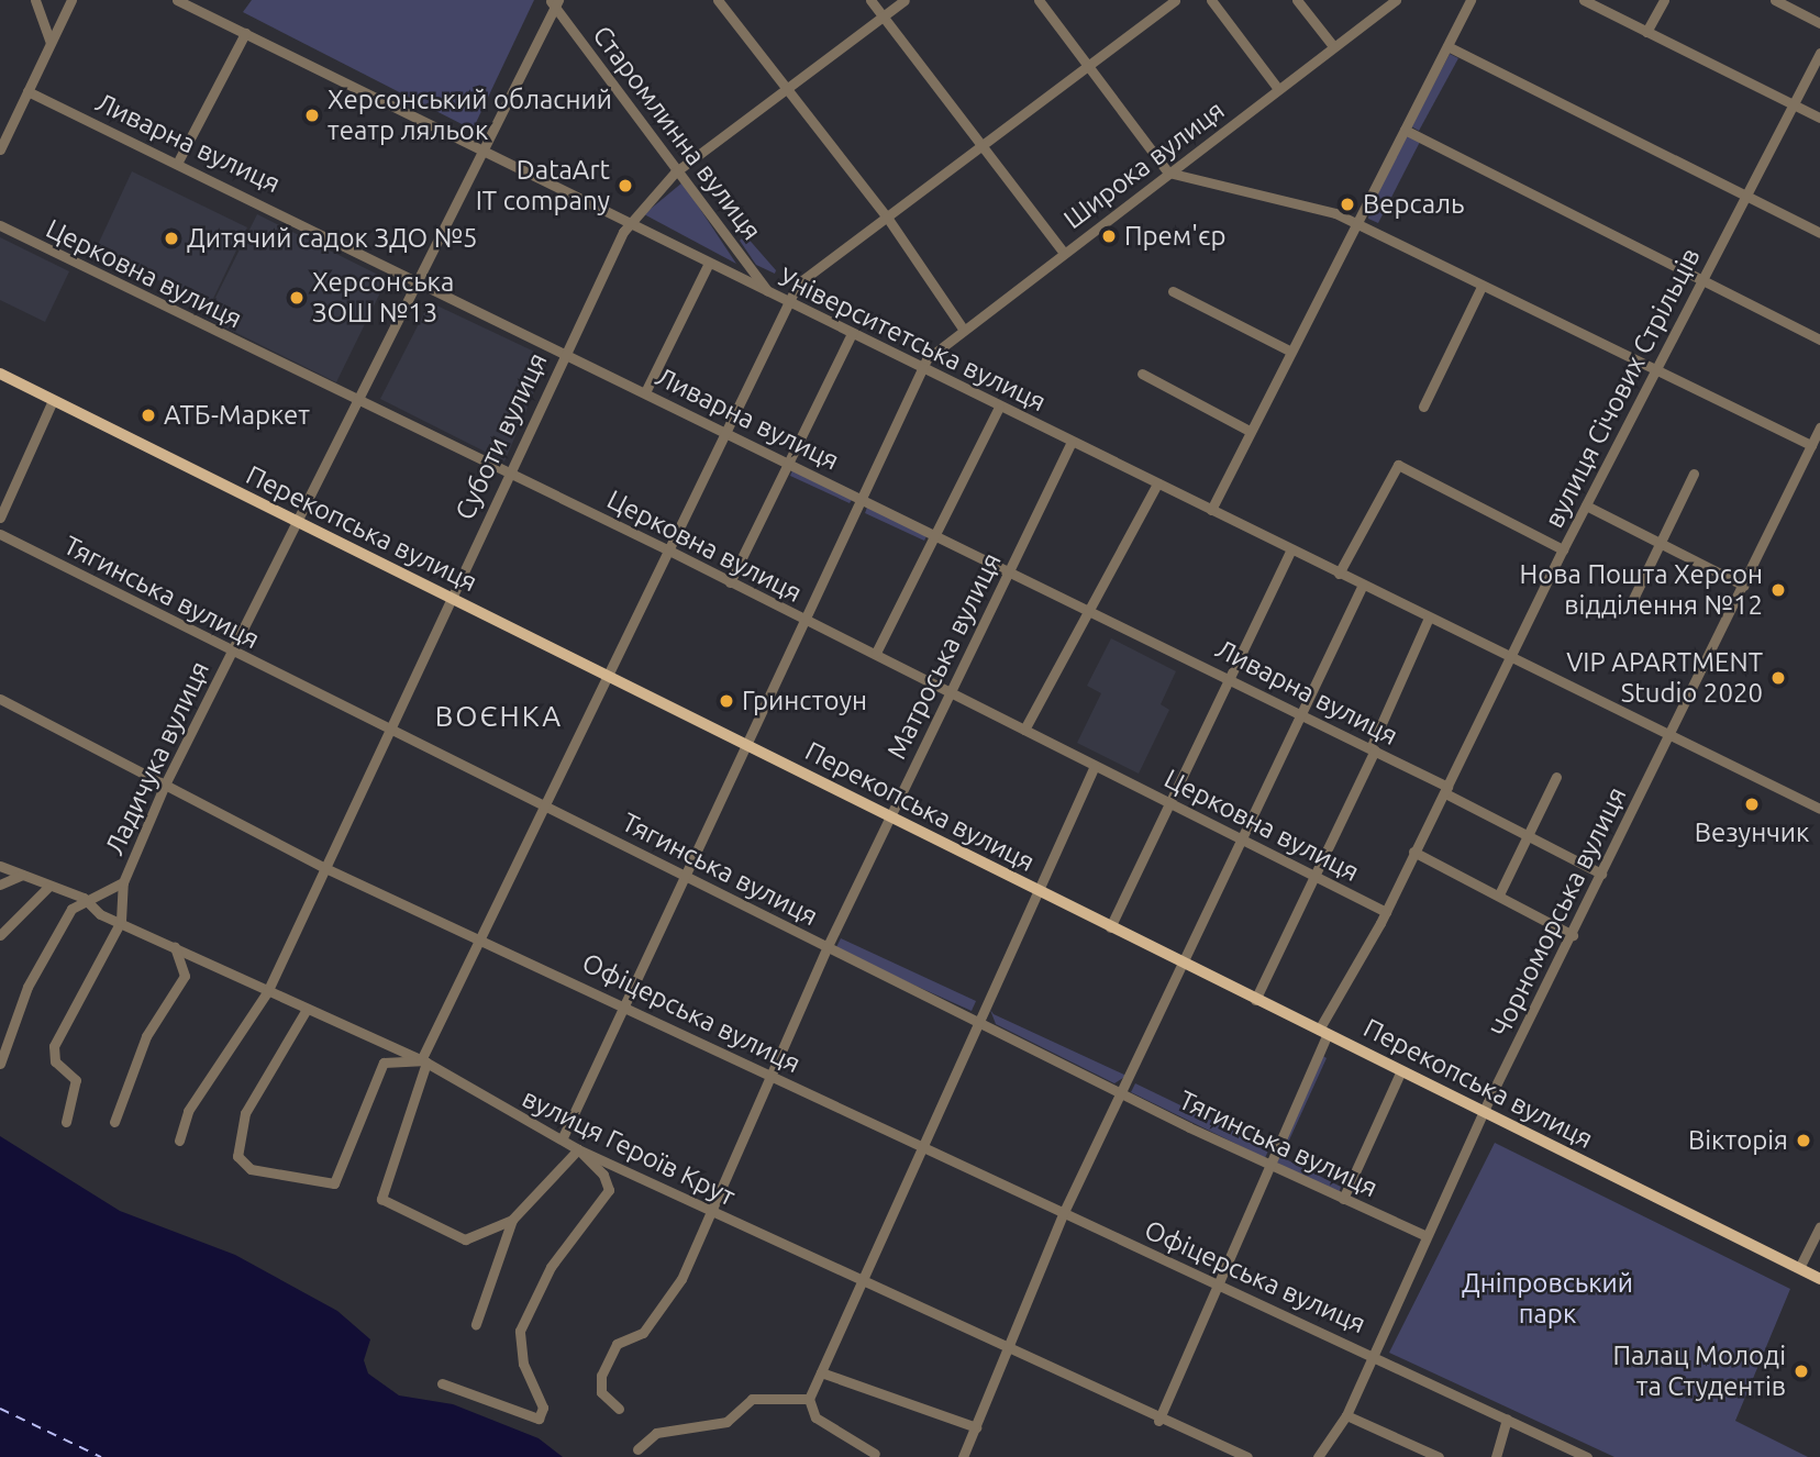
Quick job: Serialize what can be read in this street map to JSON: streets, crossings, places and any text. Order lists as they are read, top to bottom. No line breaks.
{"streets":{"main road":["Перекопська вулиця"],"street":["Старомлинна вулиця","Ливарна вулиця","Широка вулиця","Церковна вулиця","Університетська вулиця","вулиця Січових Стрільців","Суботи вулиця","Тягинська вулиця","Матроська вулиця","Ладичука вулиця","Чорноморська вулиця","Офіцерська вулиця","вулиця Героїв Крут"]},"crossings":[["Старомлинна вулиця","Університетська вулиця"],["Старомлинна вулиця","Суботи вулиця"],["Старомлинна вулиця","Ладичука вулиця"],["Ливарна вулиця","вулиця Січових Стрільців"],["Ливарна вулиця","Суботи вулиця"],["Ливарна вулиця","Матроська вулиця"],["Ливарна вулиця","Ладичука вулиця"],["Ливарна вулиця","Чорноморська вулиця"],["Широка вулиця","Університетська вулиця"],["Церковна вулиця","вулиця Січових Стрільців"],["Церковна вулиця","Суботи вулиця"],["Церковна вулиця","Матроська вулиця"],["Церковна вулиця","Ладичука вулиця"],["Університетська вулиця","вулиця Січових Стрільців"],["Університетська вулиця","Суботи вулиця"],["Університетська вулиця","Матроська вулиця"],["Університетська вулиця","Ладичука вулиця"],["Університетська вулиця","Чорноморська вулиця"],["вулиця Січових Стрільців","Перекопська вулиця"],["вулиця Січових Стрільців","Тягинська вулиця"],["вулиця Січових Стрільців","Офіцерська вулиця"],["вулиця Січових Стрільців","вулиця Героїв Крут"],["Суботи вулиця","Перекопська вулиця"],["Суботи вулиця","Тягинська вулиця"],["Суботи вулиця","Офіцерська вулиця"],["Суботи вулиця","вулиця Героїв Крут"],["Перекопська вулиця","Матроська вулиця"],["Перекопська вулиця","Ладичука вулиця"],["Перекопська вулиця","Чорноморська вулиця"],["Тягинська вулиця","Матроська вулиця"],["Тягинська вулиця","Ладичука вулиця"],["Тягинська вулиця","Чорноморська вулиця"],["Матроська вулиця","Офіцерська вулиця"],["Матроська вулиця","вулиця Героїв Крут"],["Ладичука вулиця","Офіцерська вулиця"],["Ладичука вулиця","вулиця Героїв Крут"],["Чорноморська вулиця","Офіцерська вулиця"]],"districts":["ВОЄНКА"],"parks":["Дніпровський парк"],"places":["Херсонський обласний театр ляльок","DataArt IT company","Версаль","Прем'єр","Дитячий садок ЗДО №5","Херсонська ЗОШ №13","АТБ-Маркет","Нова Пошта Херсон відділення №12","VIP APARTMENT Studio 2020","Гринстоун","Везунчик","Вікторія","Палац Молоді та Студентів"]}
